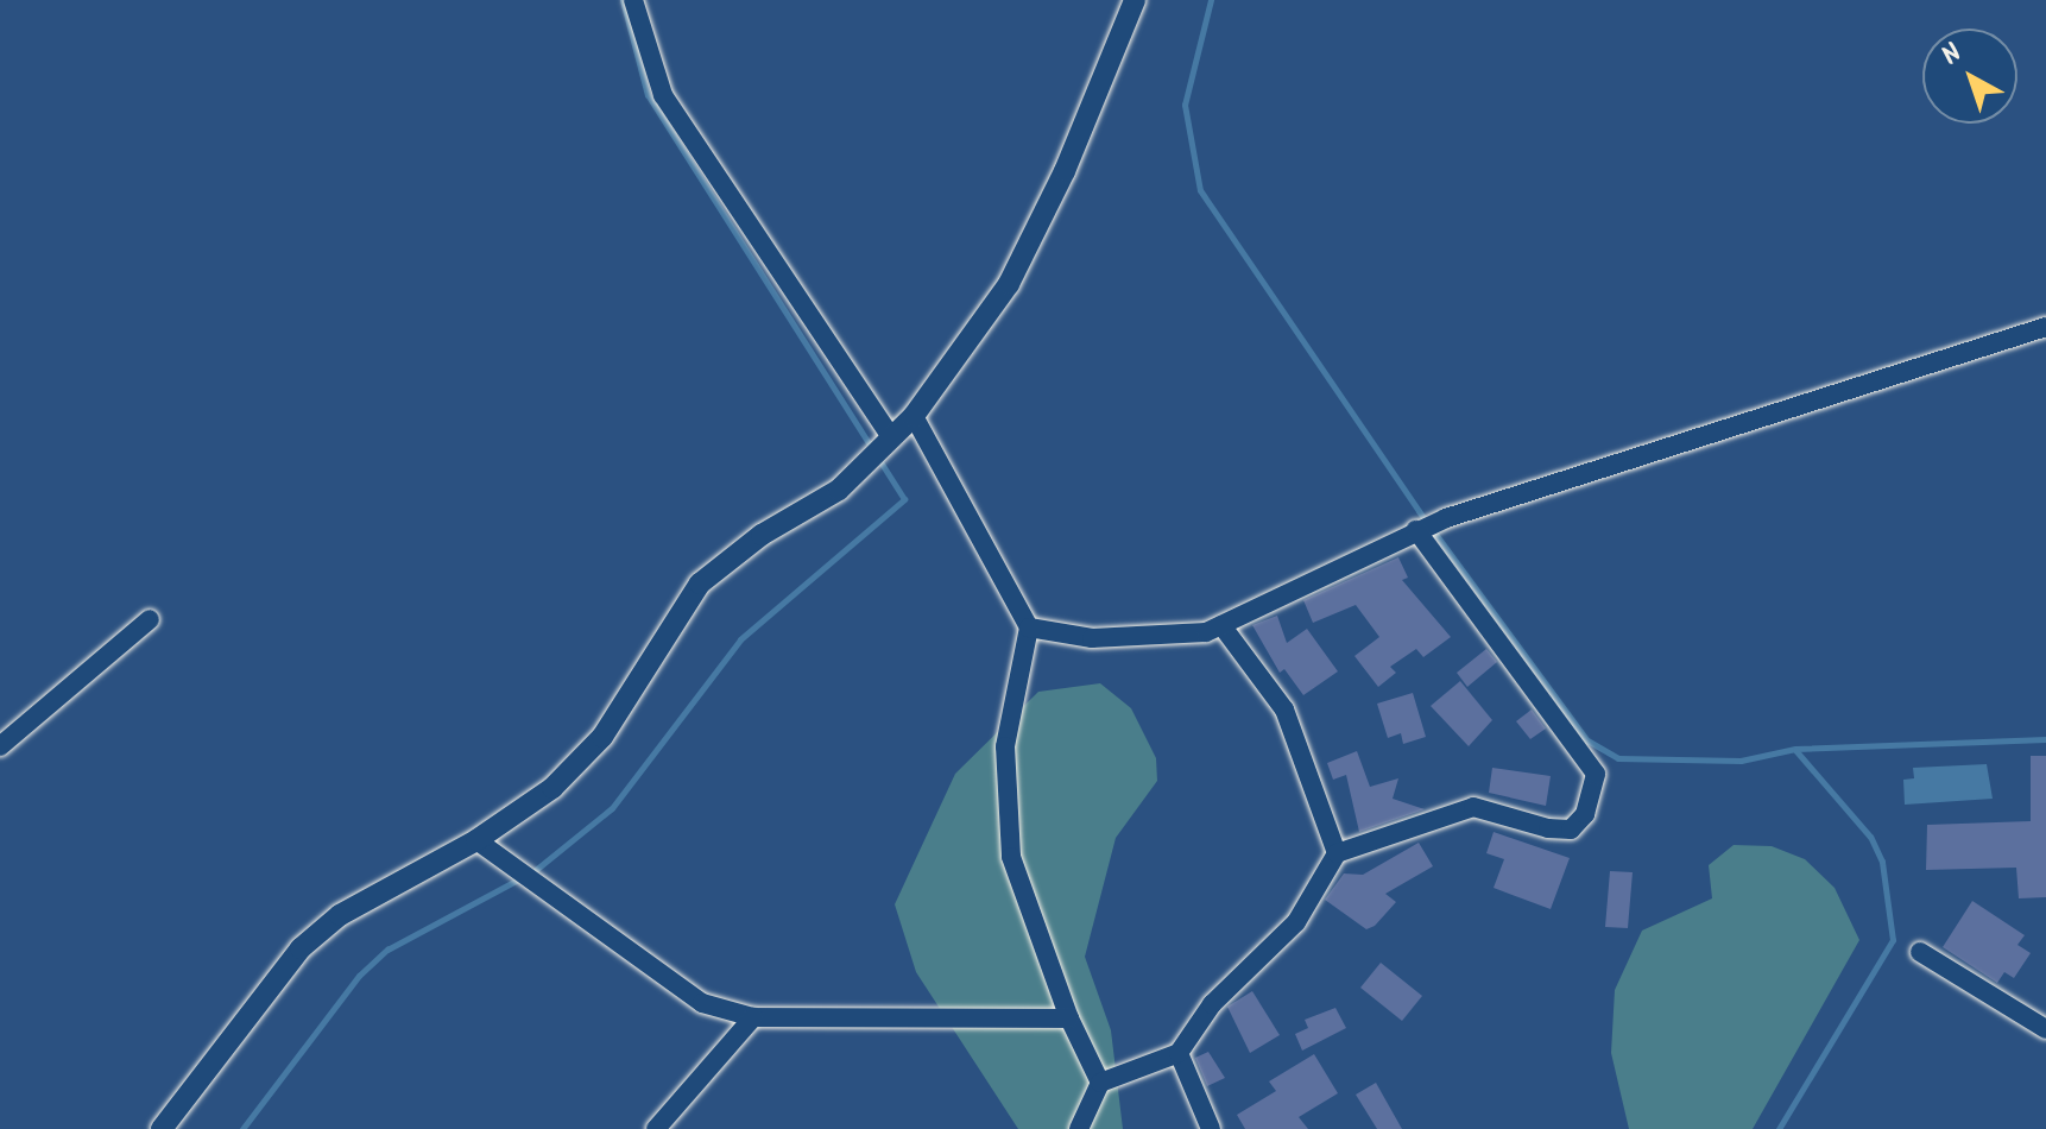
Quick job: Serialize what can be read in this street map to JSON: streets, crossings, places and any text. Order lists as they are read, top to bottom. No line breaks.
{"north":"top left"}
